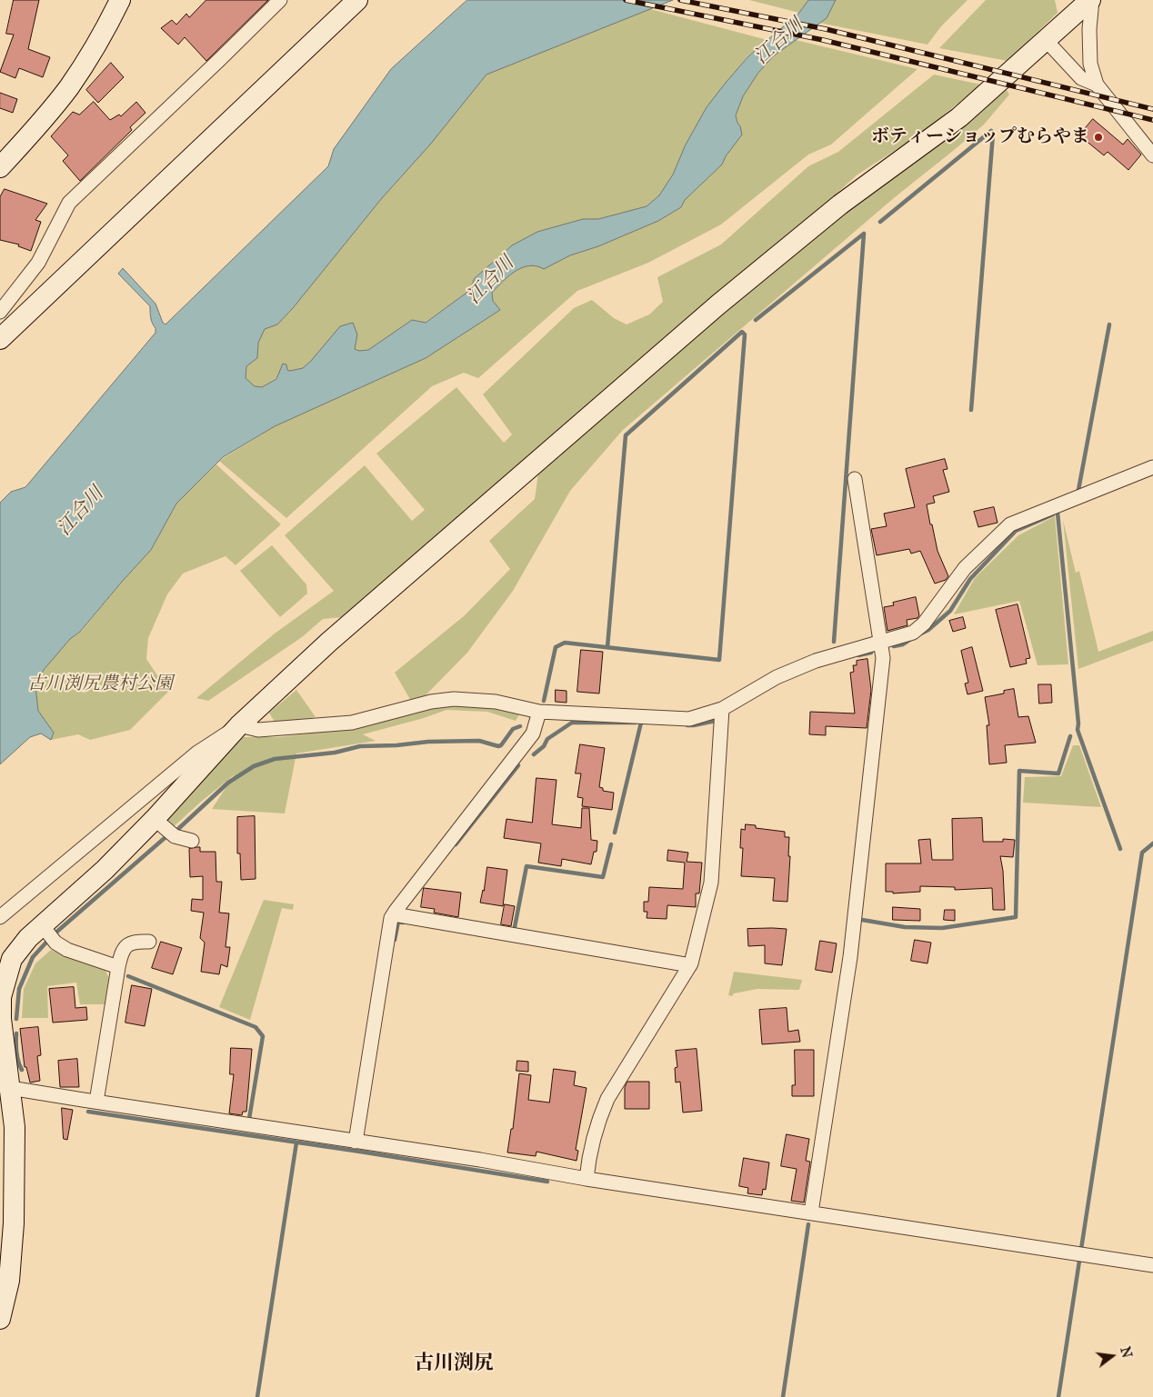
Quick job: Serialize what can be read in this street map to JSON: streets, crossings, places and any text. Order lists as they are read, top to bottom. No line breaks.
{"districts":["古川渕尻"],"water":["江合川"],"parks":["古川渕尻農村公園"],"places":["ボティーショップむらやま"],"north":"right"}
